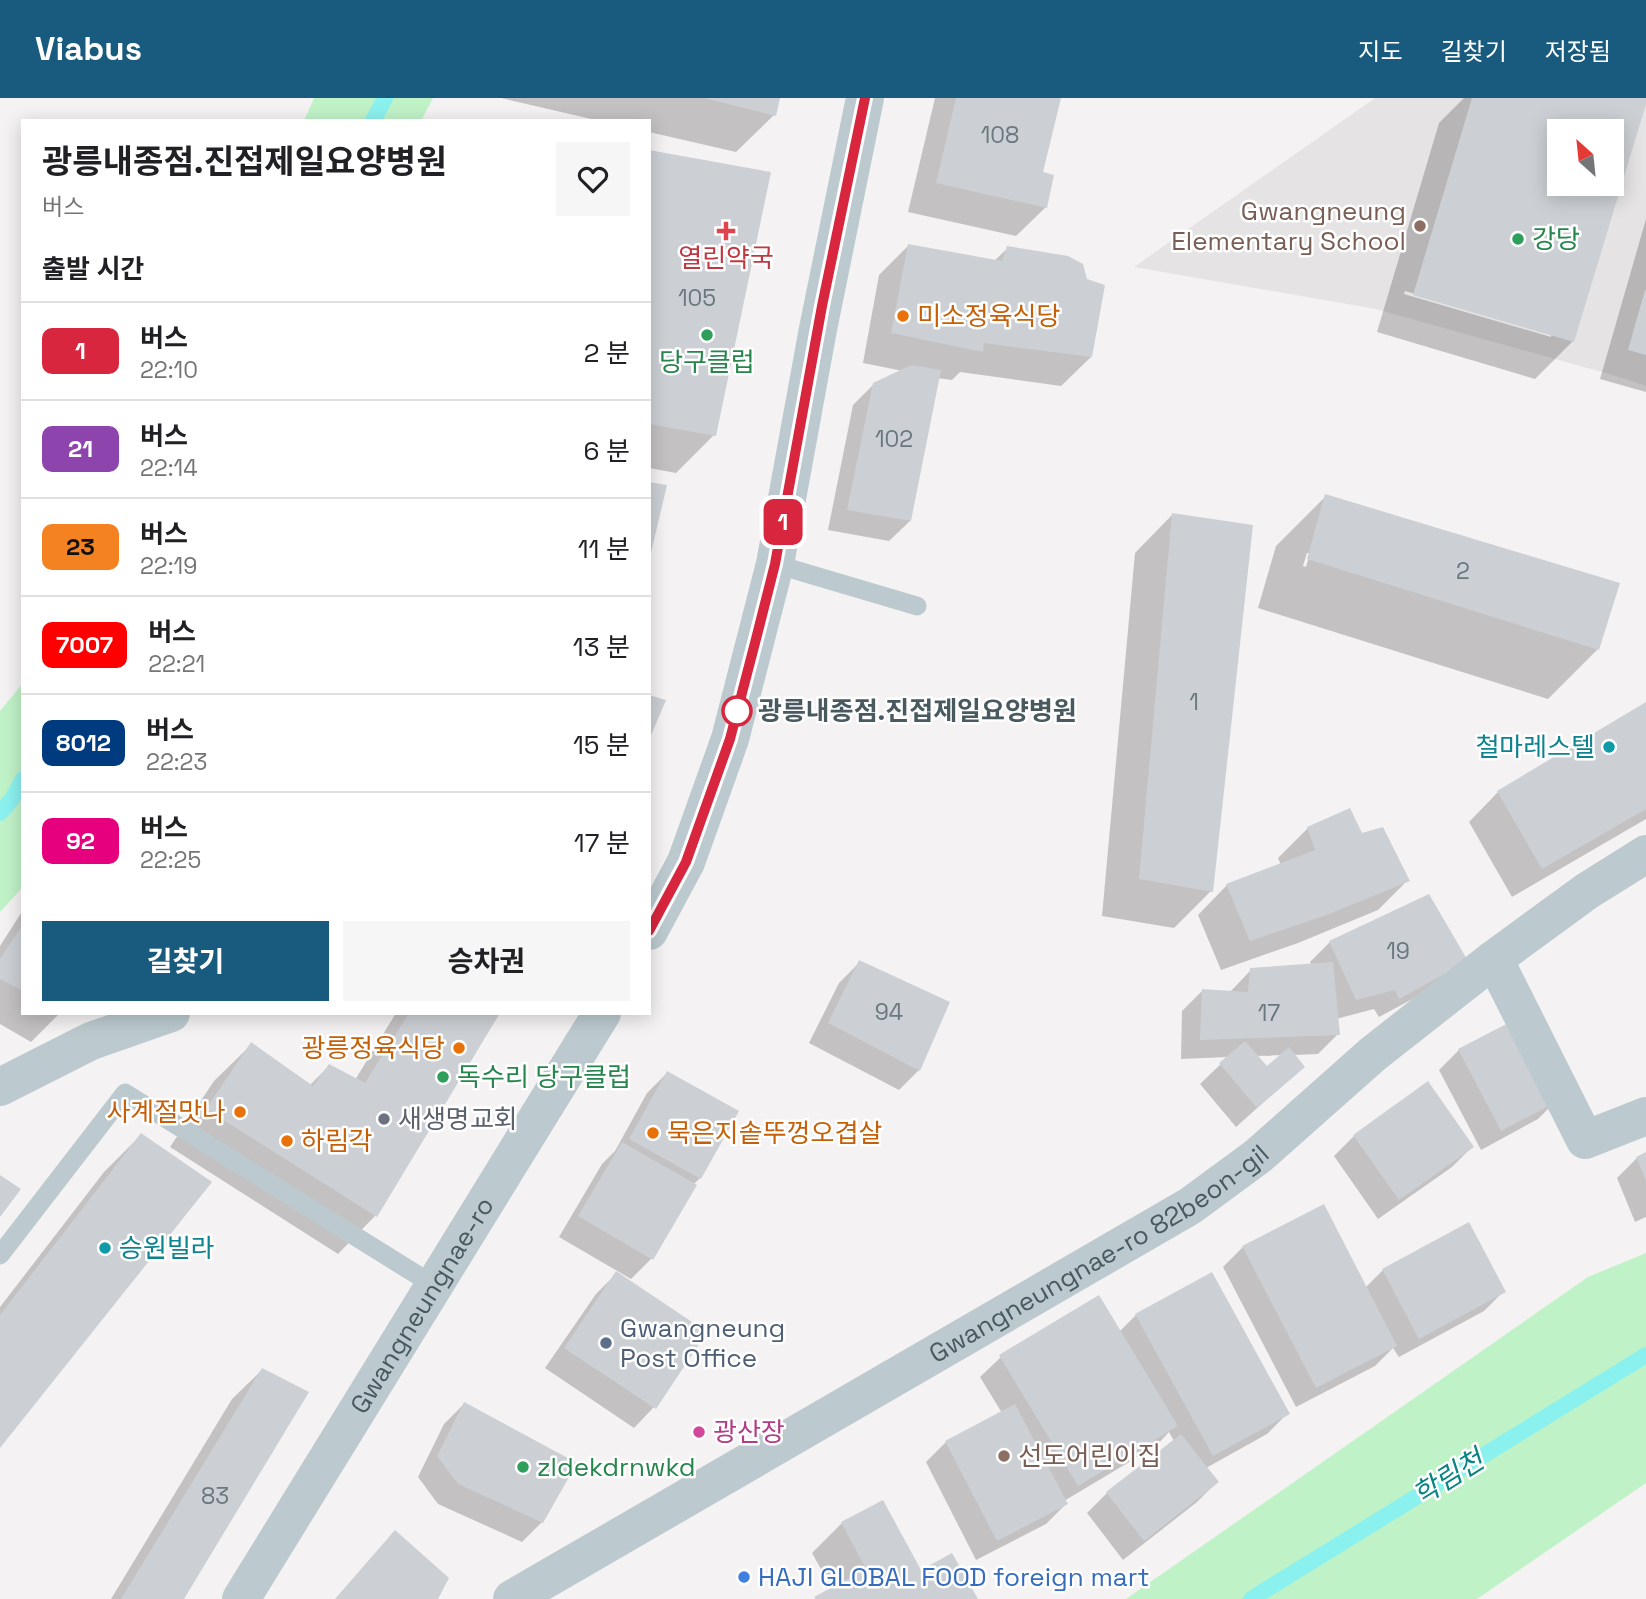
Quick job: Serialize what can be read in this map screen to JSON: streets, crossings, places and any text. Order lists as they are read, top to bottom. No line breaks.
{"streets":{"street":["Gwangneungnae-ro 82beon-gil","Gwangneungnae-ro"]},"water":["학림천"],"places":{"other":["Gwangneung Elementary School","강당","미소정육식당","당구클럽","광릉내종점.진접제일요양병원","철마레스텔","광릉정육식당","독수리 당구클럽","사계절맛나","새생명교회","묵은지솥뚜껑오겹살","하림각","승원빌라","Gwangneung Post Office","광산장","선도어린이집","zldekdrnwkd","HAJI GLOBAL FOOD foreign mart"],"health":["열린약국"]},"lines":["bus line 1"],"house_numbers":["108","105","102","2","1","19","94","17","83"],"north":"top left","page":{"header":"Viabus","nav":["지도","길찾기","저장됨"],"on_map":"1","heading":[["광릉내종점.진접제일요양병원","버스"],"출발 시간"],"list":[{"mark":"1","name":"버스","note":"22:10","value":"2 분"},{"mark":"21","name":"버스","note":"22:14","value":"6 분"},{"mark":"23","name":"버스","note":"22:19","value":"11 분"},{"mark":"7007","name":"버스","note":"22:21","value":"13 분"},{"mark":"8012","name":"버스","note":"22:23","value":"15 분"},{"mark":"92","name":"버스","note":"22:25","value":"17 분"}],"buttons":["길찾기","승차권"]}}
